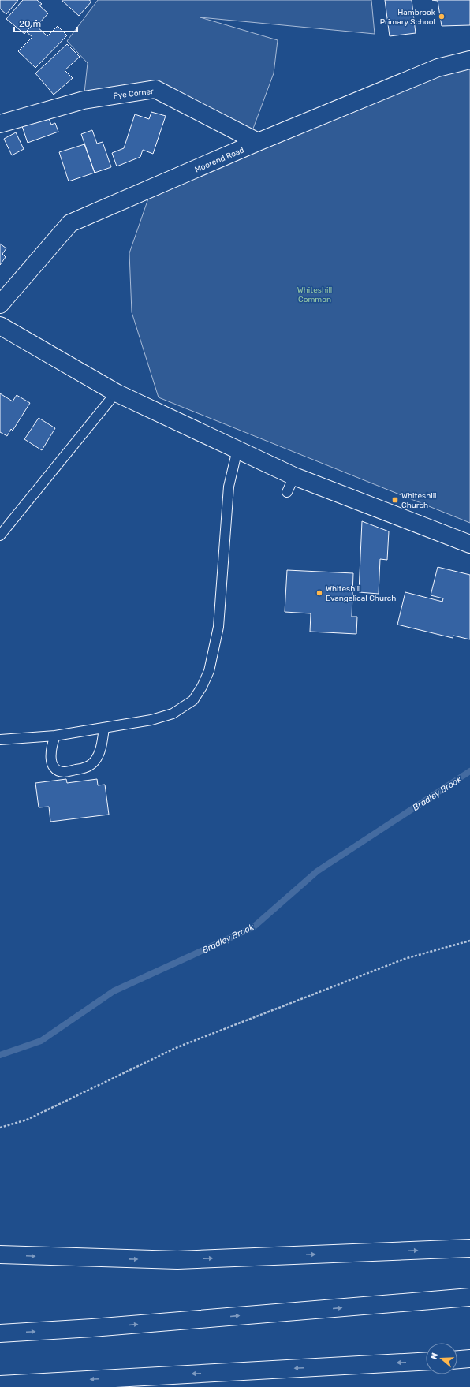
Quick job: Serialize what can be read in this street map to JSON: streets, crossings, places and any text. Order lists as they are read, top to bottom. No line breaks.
{"streets":{"main road":["Pye Corner","Moorend Road"]},"crossings":[["Pye Corner","Moorend Road"]],"water":["Bradley Brook"],"parks":["Whiteshill Common"],"places":{"other":["Hambrook Primary School","Whiteshill Evangelical Church"],"transit":["Whiteshill Church"]},"scale_bar":"20 m","north":"left"}
